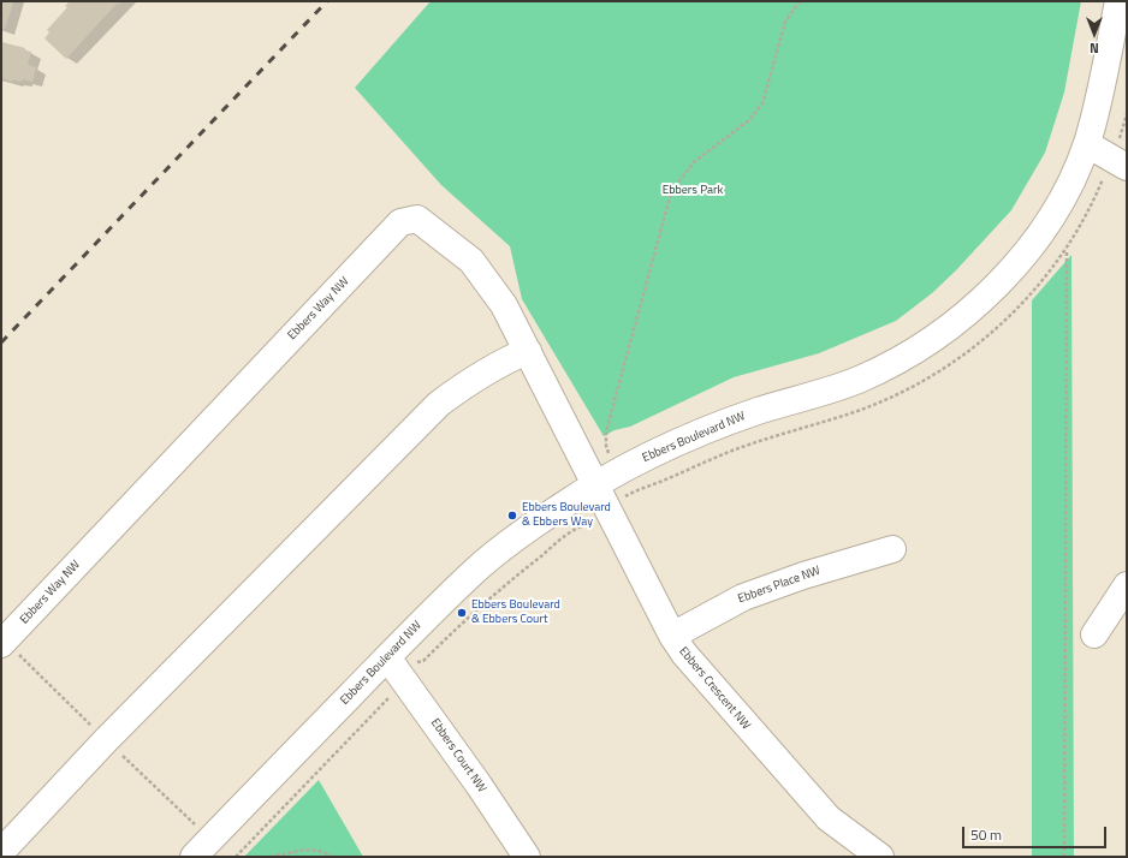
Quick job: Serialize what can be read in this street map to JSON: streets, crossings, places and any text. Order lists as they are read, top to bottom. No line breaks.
{"streets":{"street":["Ebbers Way NW","Ebbers Boulevard NW","Ebbers Place NW","Ebbers Crescent NW","Ebbers Court NW"]},"crossings":[["Ebbers Way NW","Ebbers Boulevard NW"],["Ebbers Way NW","Ebbers Crescent NW"],["Ebbers Boulevard NW","Ebbers Crescent NW"],["Ebbers Boulevard NW","Ebbers Court NW"],["Ebbers Place NW","Ebbers Crescent NW"]],"parks":["Ebbers Park"],"places":["Ebbers Boulevard & Ebbers Way","Ebbers Boulevard & Ebbers Court"],"scale_bar":"50 m","north":"bottom"}
